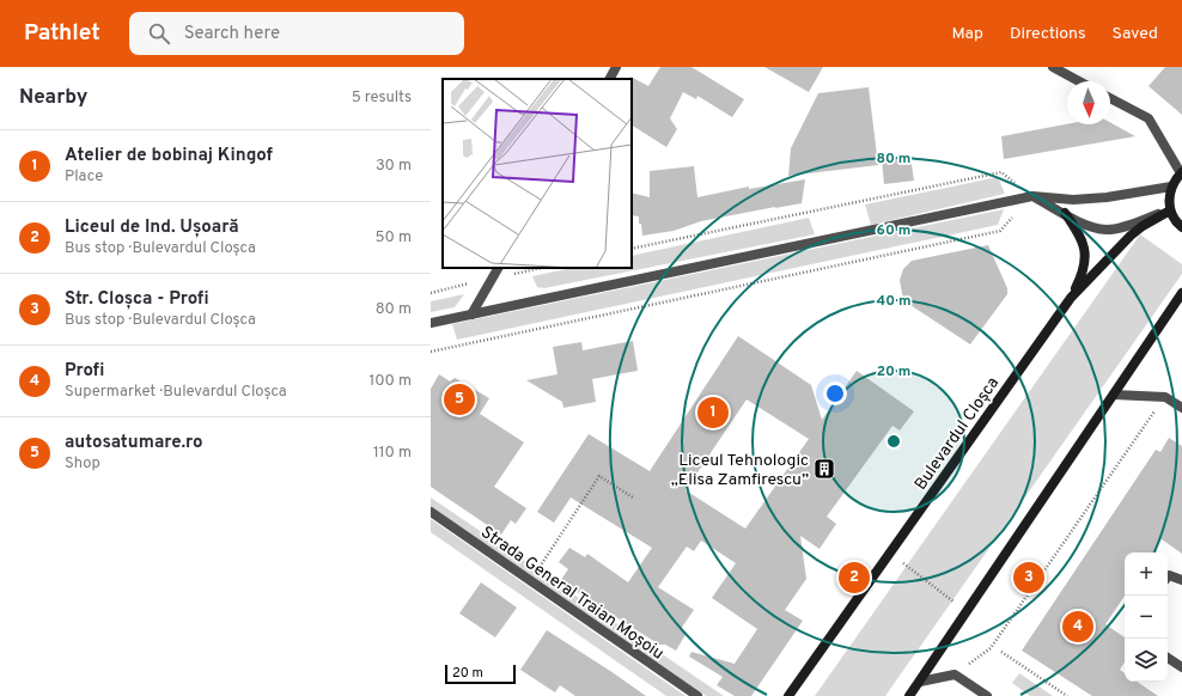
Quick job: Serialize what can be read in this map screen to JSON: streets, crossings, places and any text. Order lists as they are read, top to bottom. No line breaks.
{"streets":{"main road":["Bulevardul Cloșca"],"street":["Strada General Traian Moșoiu"]},"places":{"building":["Liceul Tehnologic „Elisa Zamfirescu”"]},"scale_bar":"20 m","north":"bottom","page":{"header":"Pathlet","search":"Search here","nav":["Map","Directions","Saved"],"heading":["Nearby","5 results"],"list":[{"mark":"1","name":"Atelier de bobinaj Kingof","note":"Place","value":"30 m"},{"mark":"2","name":"Liceul de Ind. Ușoară","note":"Bus stop · Bulevardul Cloșca","value":"50 m"},{"mark":"3","name":"Str. Cloșca - Profi","note":"Bus stop · Bulevardul Cloșca","value":"80 m"},{"mark":"4","name":"Profi","note":"Supermarket · Bulevardul Cloșca","value":"100 m"},{"mark":"5","name":"autosatumare.ro","note":"Shop","value":"110 m"}],"pins":["5","1","2","3","4"],"map_buttons":["+","−"],"scale":"20 m"},"rings":["80 m","60 m","40 m","20 m"]}
